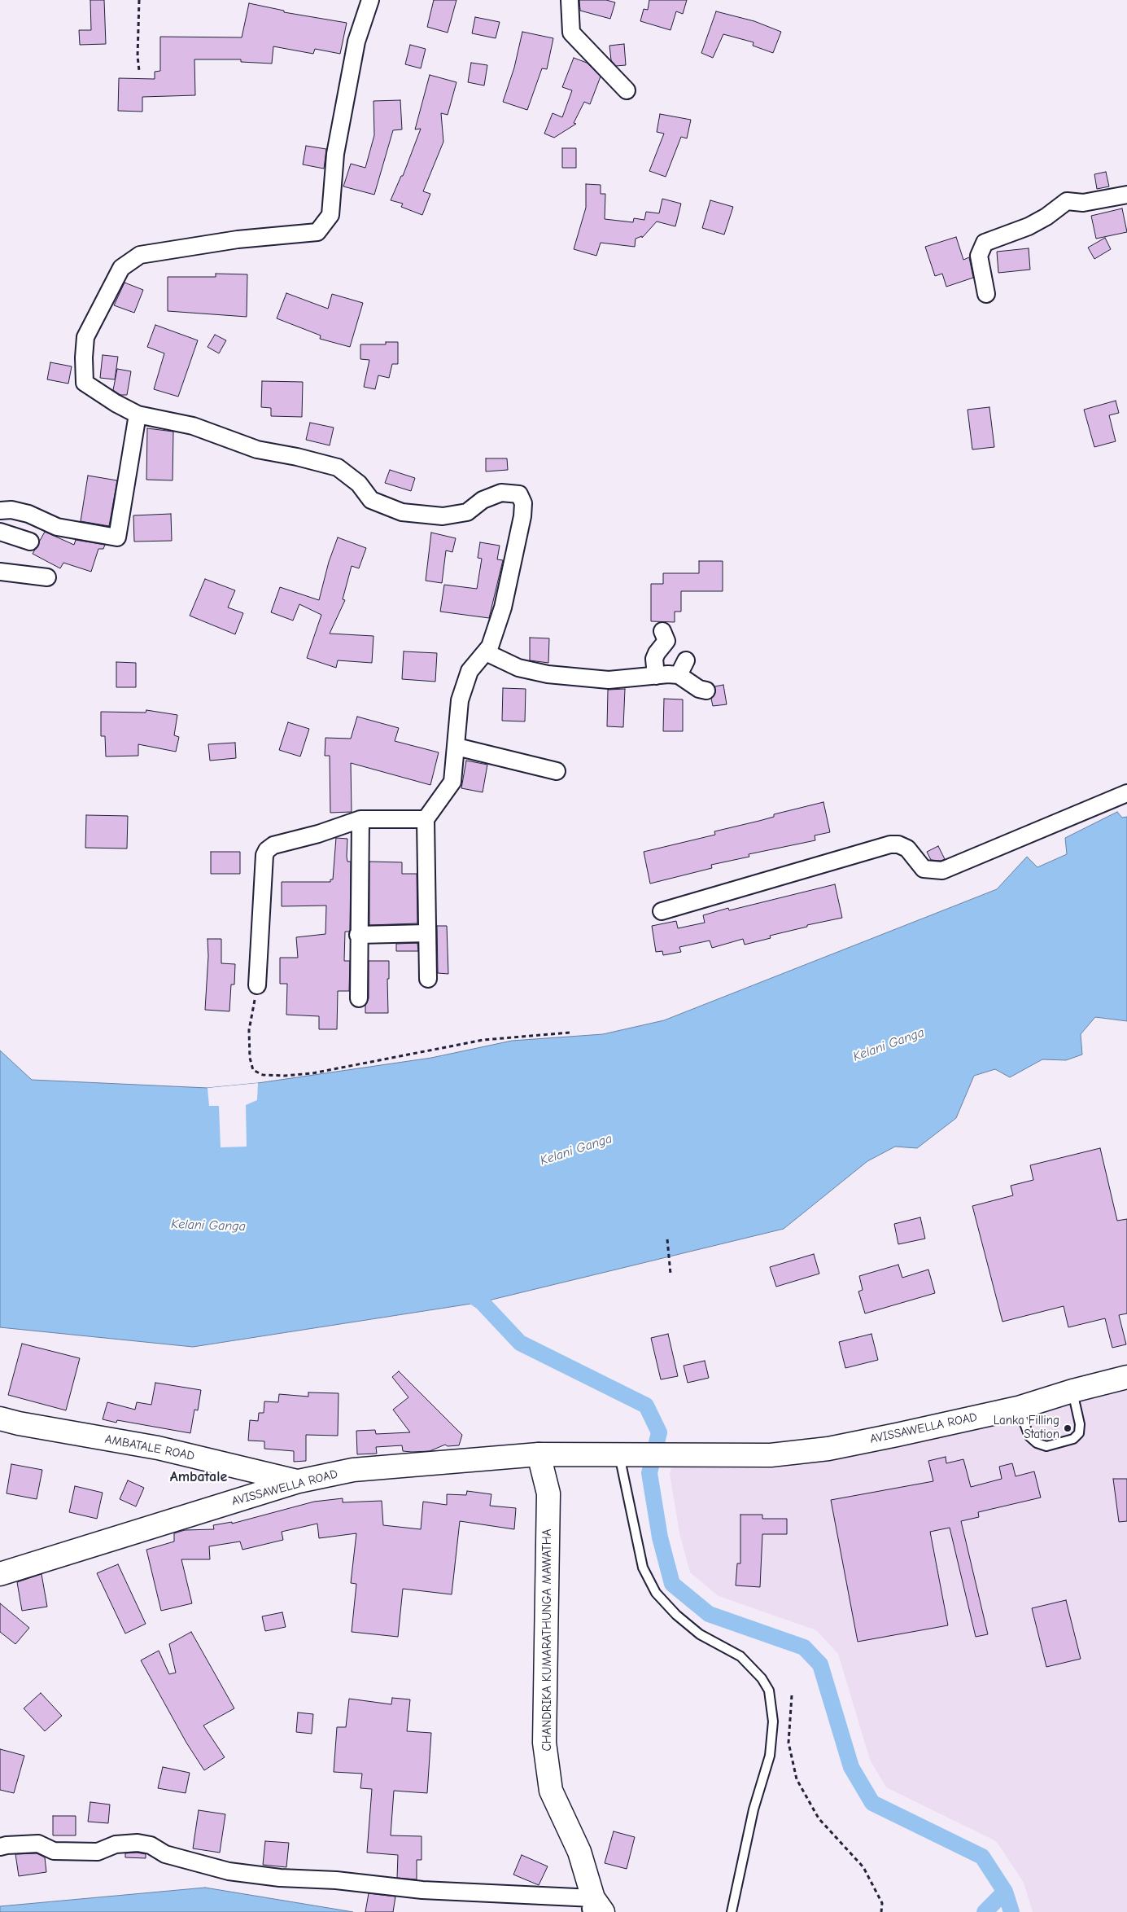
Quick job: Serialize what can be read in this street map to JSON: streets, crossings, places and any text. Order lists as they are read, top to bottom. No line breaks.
{"streets":{"main road":["AVISSAWELLA ROAD","AMBATALE ROAD","CHANDRIKA KUMARATHUNGA MAWATHA"]},"crossings":[["AVISSAWELLA ROAD","AMBATALE ROAD"],["AVISSAWELLA ROAD","CHANDRIKA KUMARATHUNGA MAWATHA"]],"districts":["Ambatale"],"water":["Kelani Ganga"],"places":["Lanka Filling Station"]}
